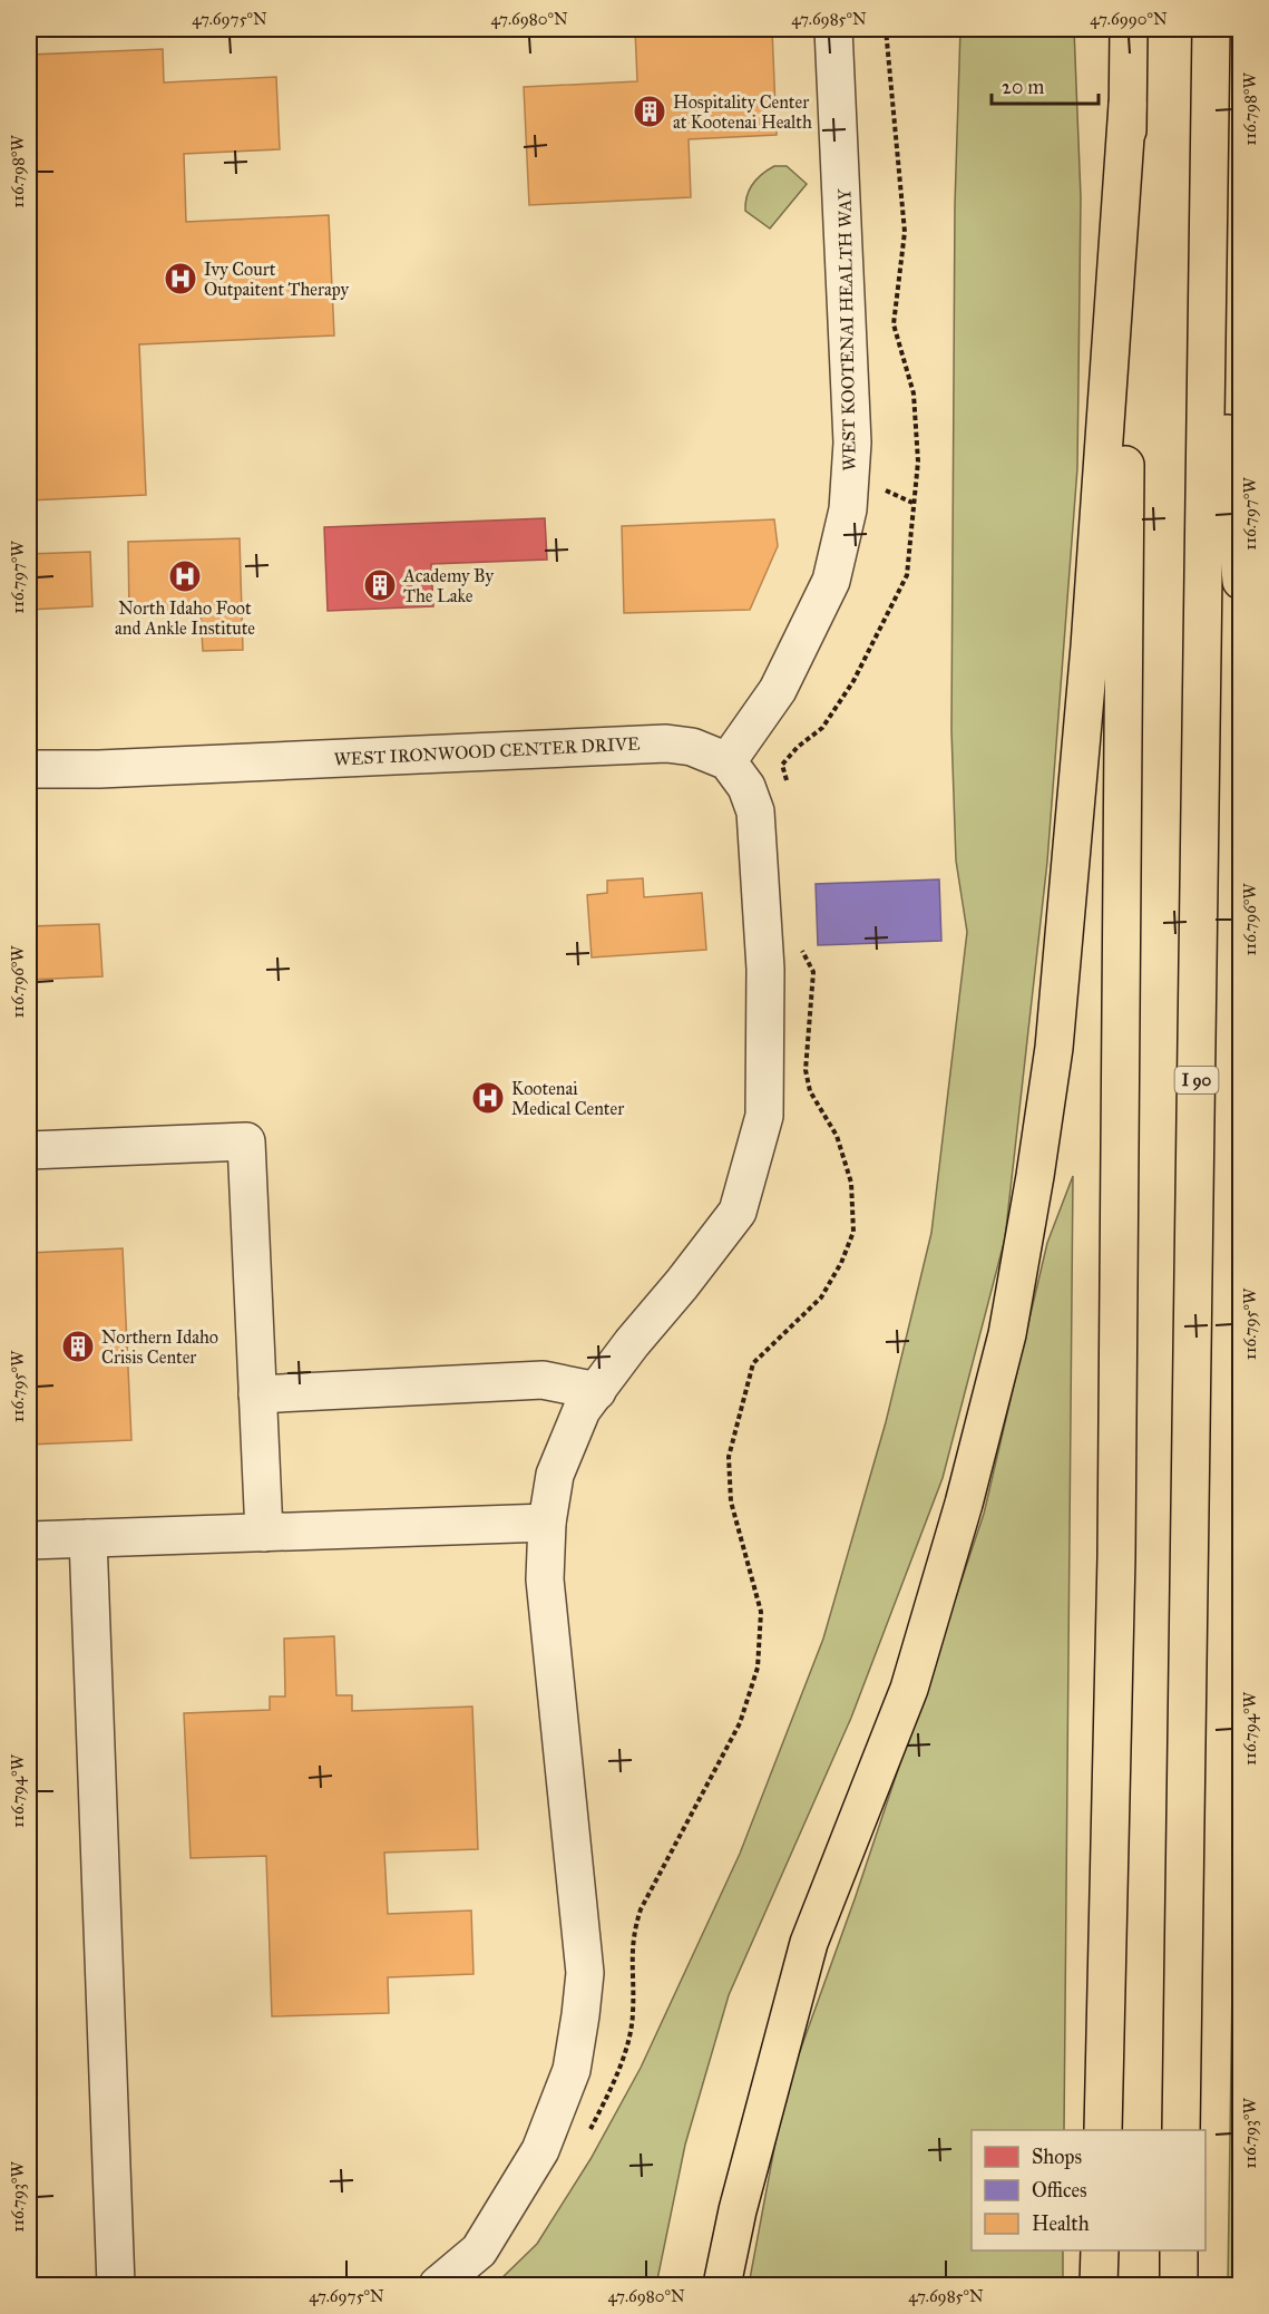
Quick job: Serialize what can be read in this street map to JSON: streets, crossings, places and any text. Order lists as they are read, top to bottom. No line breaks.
{"streets":{"highway":["I 90"],"street":["WEST KOOTENAI HEALTH WAY","WEST IRONWOOD CENTER DRIVE"]},"crossings":[["WEST KOOTENAI HEALTH WAY","WEST IRONWOOD CENTER DRIVE"]],"places":{"building":["Hospitality Center at Kootenai Health","Academy By The Lake","Northern Idaho Crisis Center"],"hospital":["Ivy Court Outpaitent Therapy","North Idaho Foot and Ankle Institute","Kootenai Medical Center"]},"legend":["Shops","Offices","Health"],"scale_bar":"20 m","coordinates":["47.6975°N","47.6980°N","47.6985°N","47.6990°N","116.798°W","116.797°W","116.796°W","116.795°W","116.794°W","116.793°W"]}
